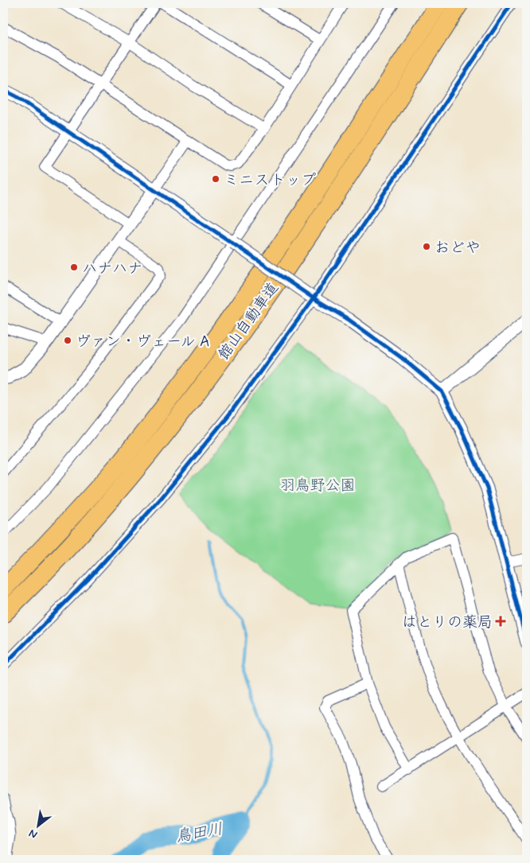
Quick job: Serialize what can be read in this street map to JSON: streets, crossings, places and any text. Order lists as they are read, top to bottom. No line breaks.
{"streets":{"highway":["館山自動車道"]},"water":["鳥田川"],"parks":["羽鳥野公園"],"places":{"other":["ミニストップ","おどや","ハナハナ","ヴァン・ヴェール A"],"health":["はとりの薬局"]},"north":"bottom left"}
